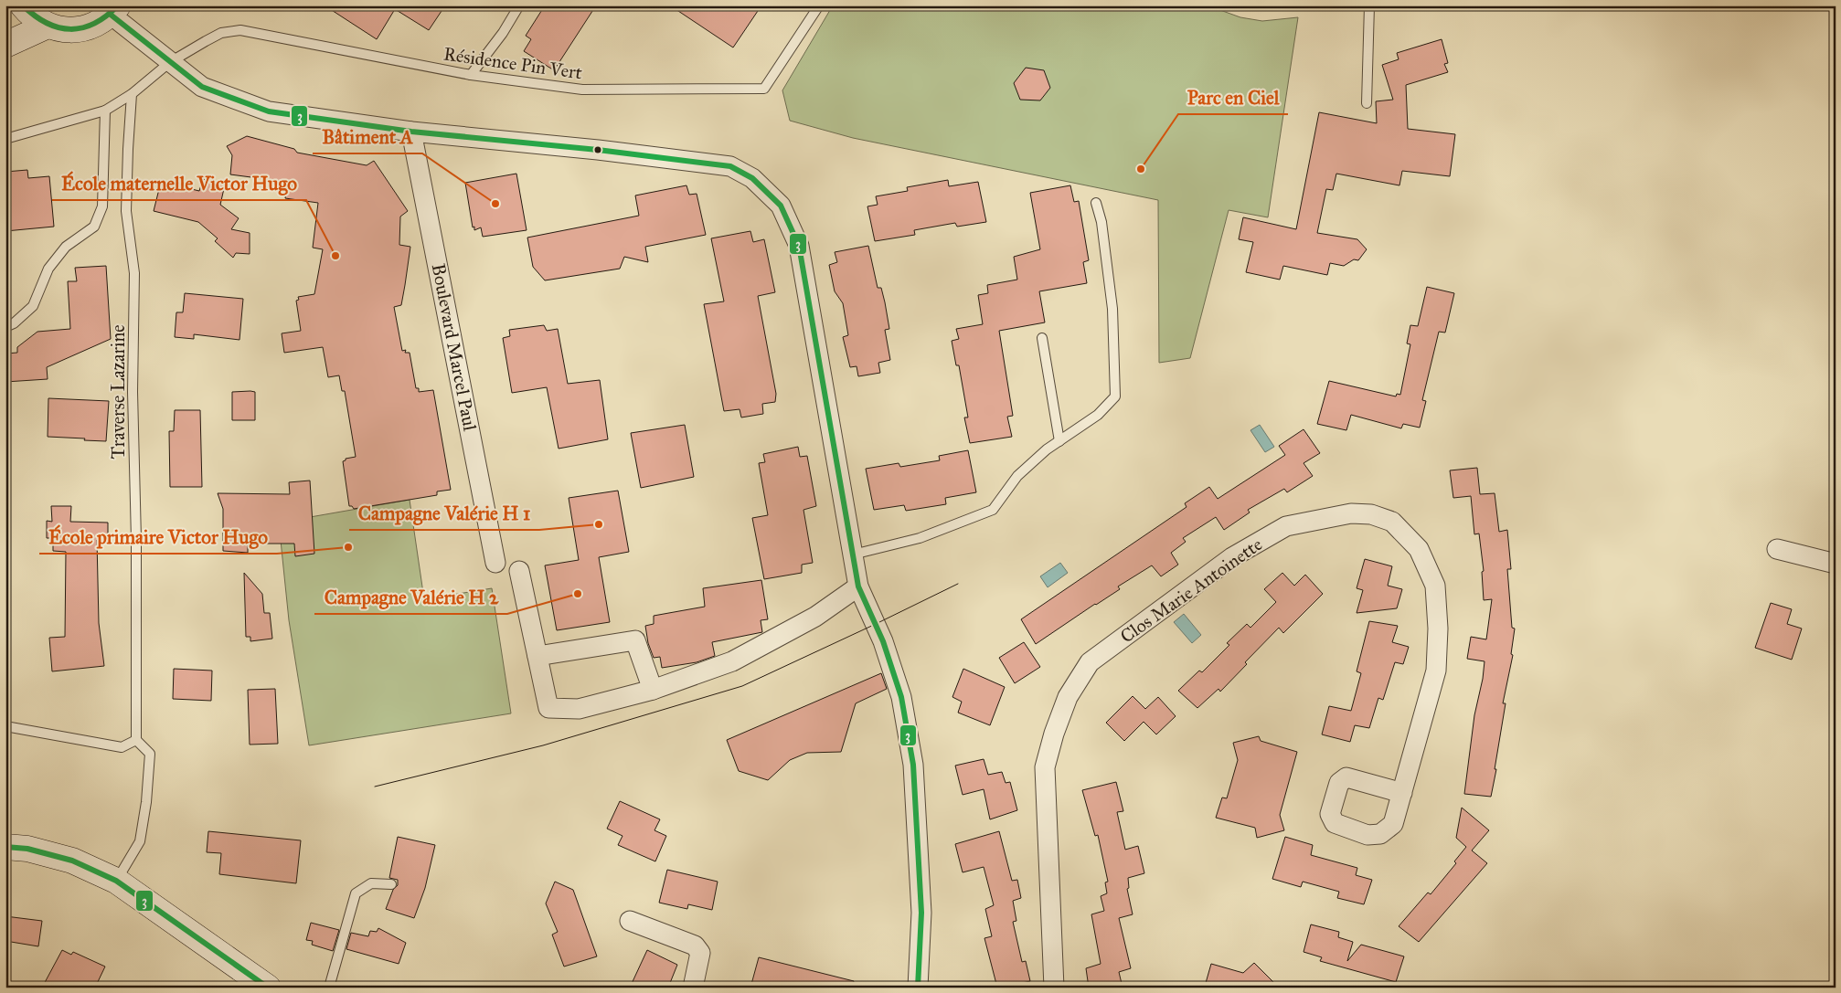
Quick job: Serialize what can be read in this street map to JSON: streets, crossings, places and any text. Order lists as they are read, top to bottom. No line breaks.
{"streets":{"street":["Boulevard Marcel Paul","Clos Marie Antoinette"],"lane":["Résidence Pin Vert","Traverse Lazarine"]},"places":["Parc en Ciel","Bâtiment A","École maternelle Victor Hugo","Campagne Valérie H 1","École primaire Victor Hugo","Campagne Valérie H 2"],"lines":["transit line 3"]}
